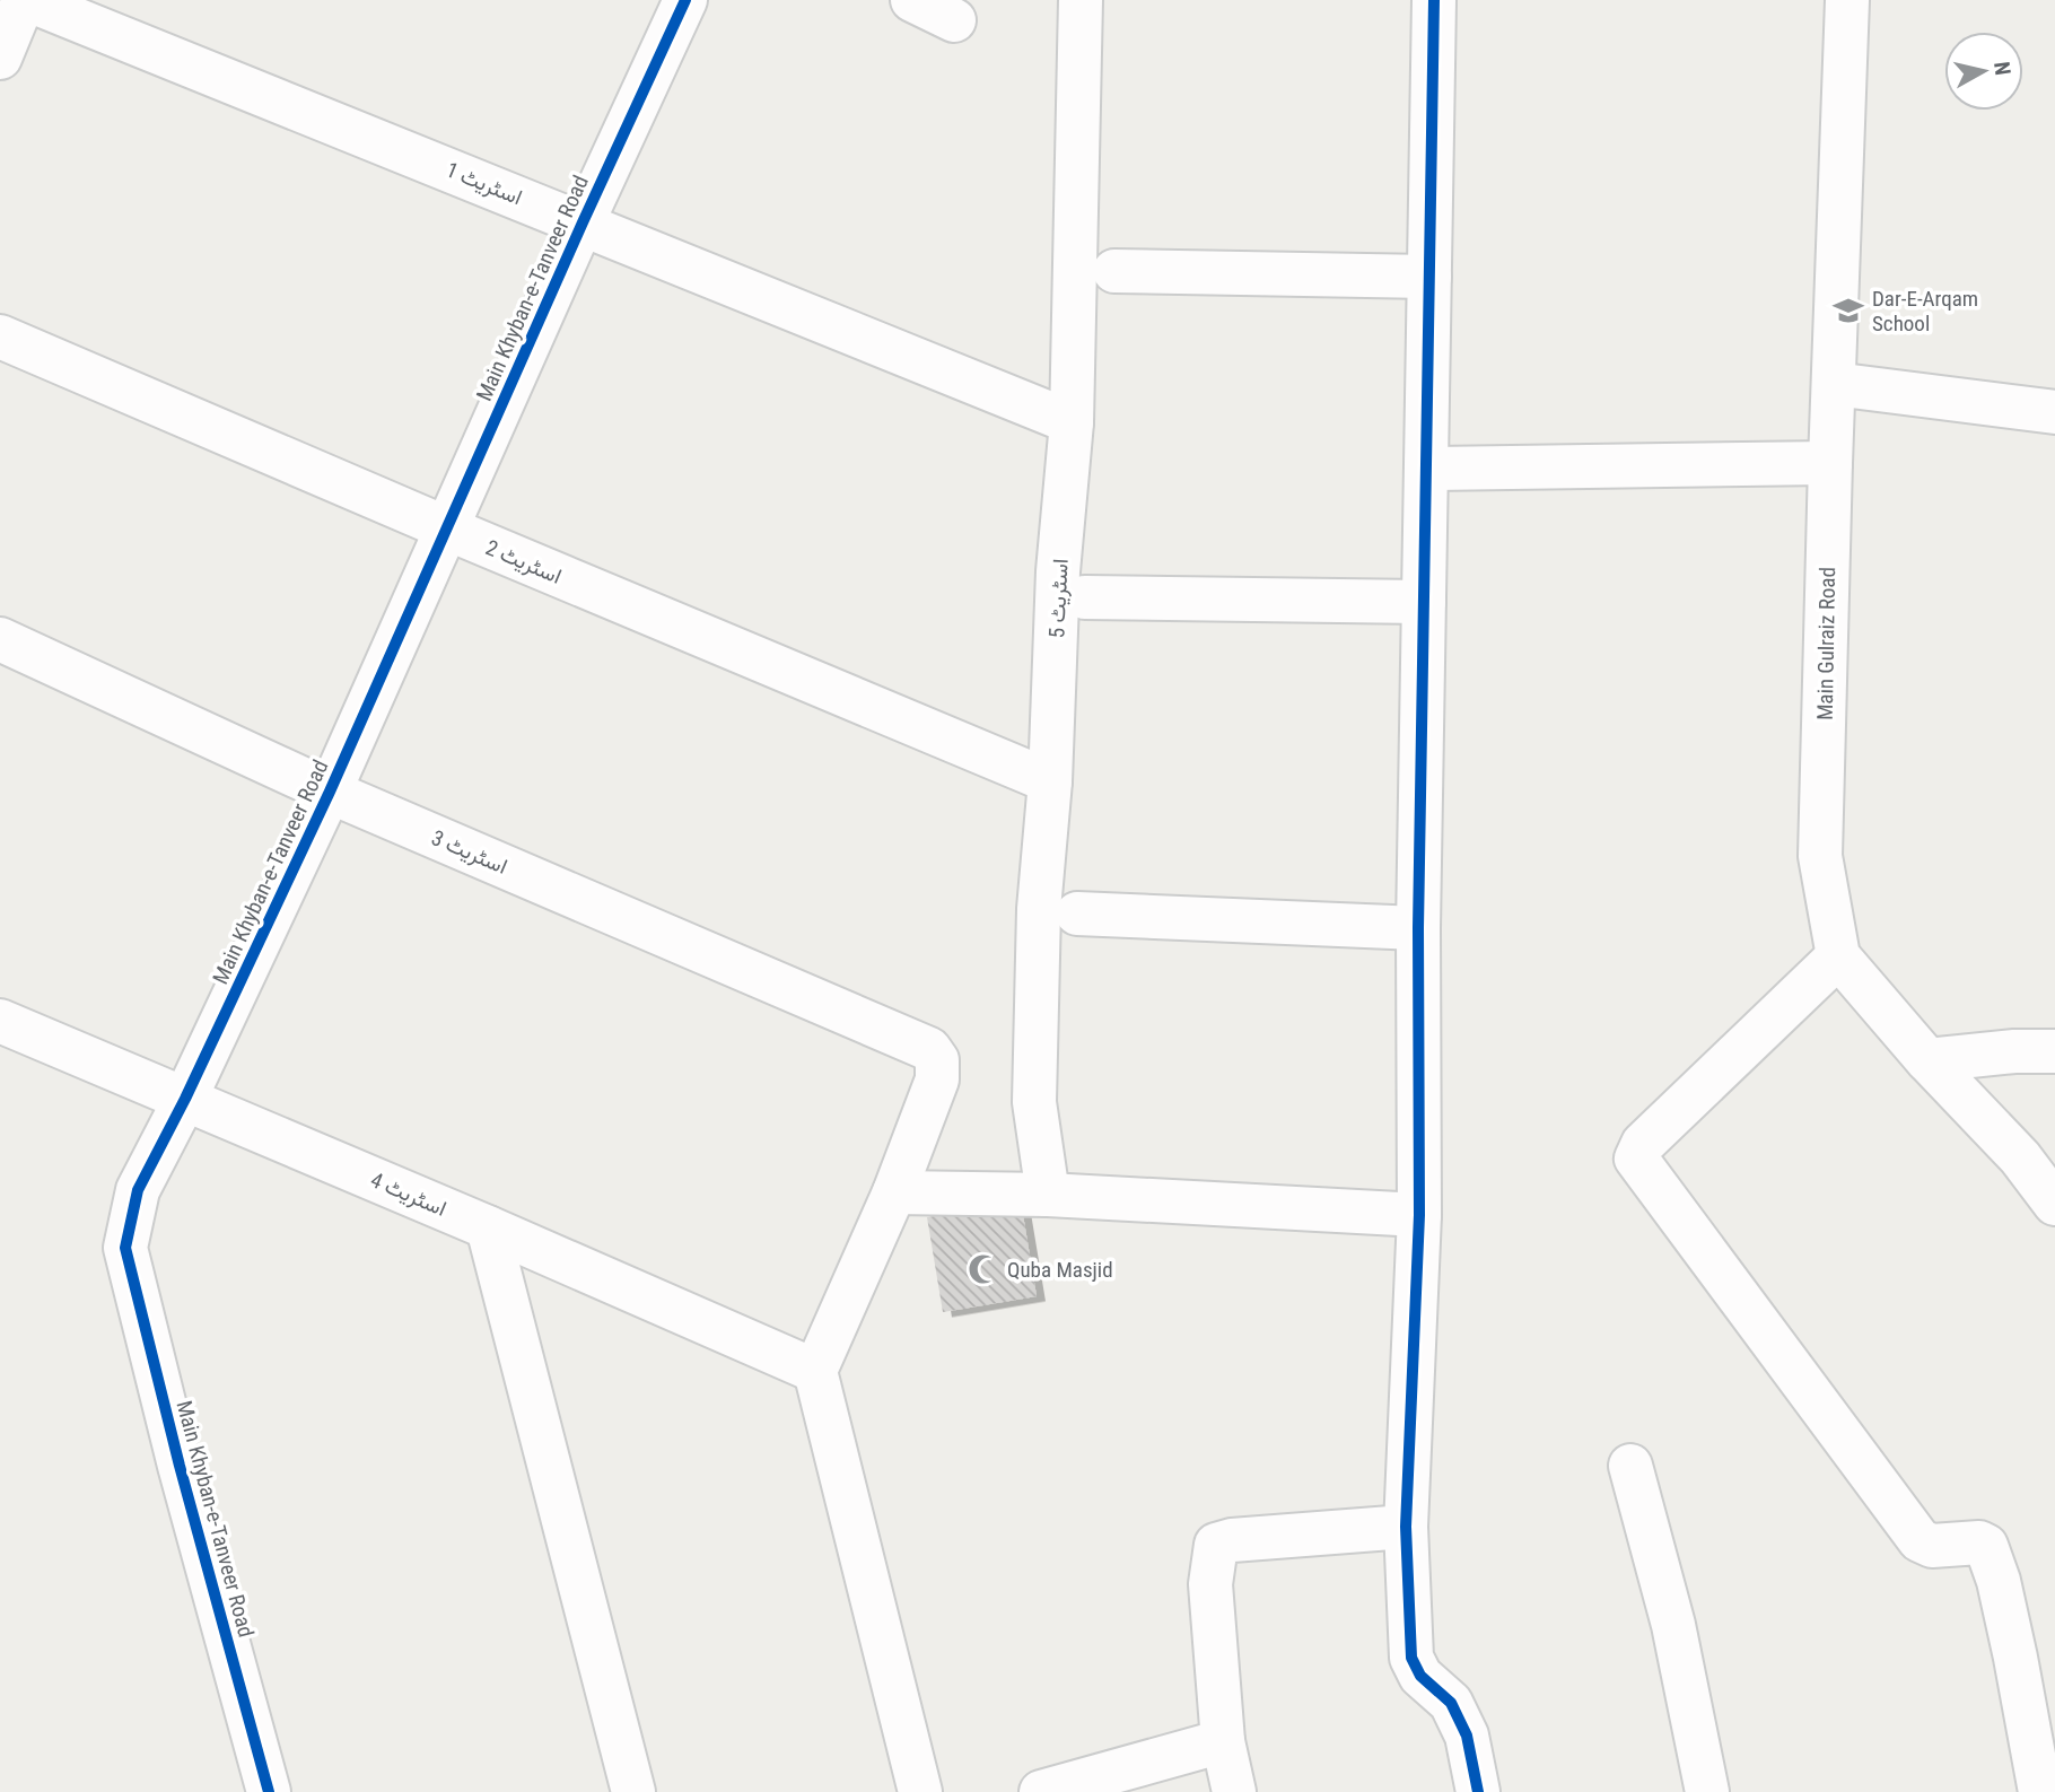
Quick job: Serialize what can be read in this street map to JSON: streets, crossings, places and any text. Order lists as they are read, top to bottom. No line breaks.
{"streets":{"street":["اسٹریٹ 1","Main Khyban-e-Tanveer Road","اسٹریٹ 2","اسٹریٹ 5","Main Gulraiz Road","اسٹریٹ 3","اسٹریٹ 4"]},"crossings":[["اسٹریٹ 1","Main Khyban-e-Tanveer Road"],["اسٹریٹ 1","اسٹریٹ 5"],["Main Khyban-e-Tanveer Road","اسٹریٹ 2"],["Main Khyban-e-Tanveer Road","اسٹریٹ 3"],["Main Khyban-e-Tanveer Road","اسٹریٹ 4"],["اسٹریٹ 2","اسٹریٹ 5"]],"places":{"school or university":["Dar-E-Arqam School"],"mosque":["Quba Masjid"]},"north":"right"}
